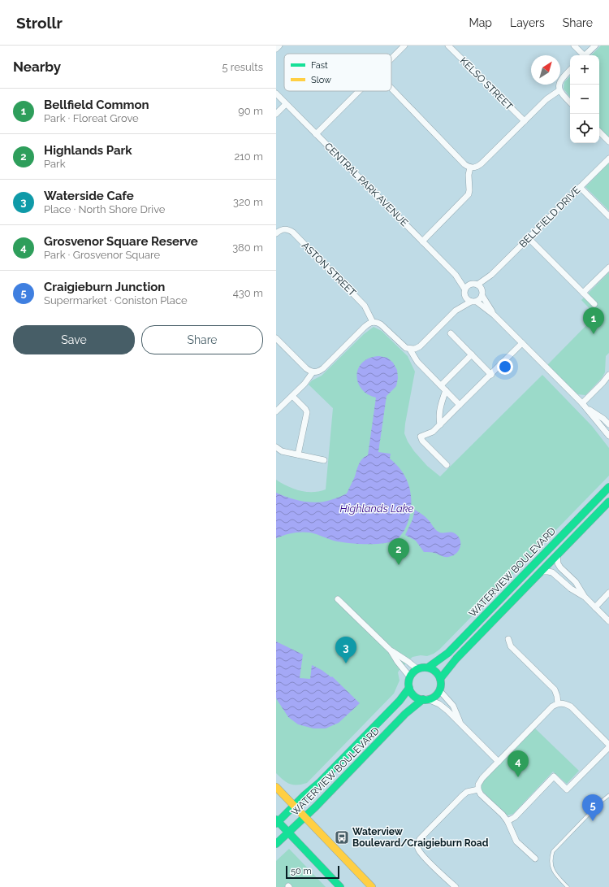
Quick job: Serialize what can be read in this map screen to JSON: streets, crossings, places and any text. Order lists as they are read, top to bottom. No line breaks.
{"streets":{"street":["KELSO STREET","CENTRAL PARK AVENUE","BELLFIELD DRIVE","ASTON STREET","WATERVIEW BOULEVARD"]},"crossings":[["CENTRAL PARK AVENUE","BELLFIELD DRIVE"]],"water":["Highlands Lake"],"places":{"bus stop":["Waterview Boulevard/Craigieburn Road"]},"legend":["Fast","Slow"],"scale_bar":"50 m","north":"top right","page":{"header":"Strollr","nav":["Map","Layers","Share"],"heading":["Nearby","5 results"],"map_buttons":["+","−"],"list":[{"mark":"1","name":"Bellfield Common","note":"Park · Floreat Grove","value":"90 m"},{"mark":"2","name":"Highlands Park","note":"Park","value":"210 m"},{"mark":"3","name":"Waterside Cafe","note":"Place · North Shore Drive","value":"320 m"},{"mark":"4","name":"Grosvenor Square Reserve","note":"Park · Grosvenor Square","value":"380 m"},{"mark":"5","name":"Craigieburn Junction","note":"Supermarket · Coniston Place","value":"430 m"}],"pins":["1","2","3","4","5"],"buttons":["Save","Share"],"scale":"50 m"}}
